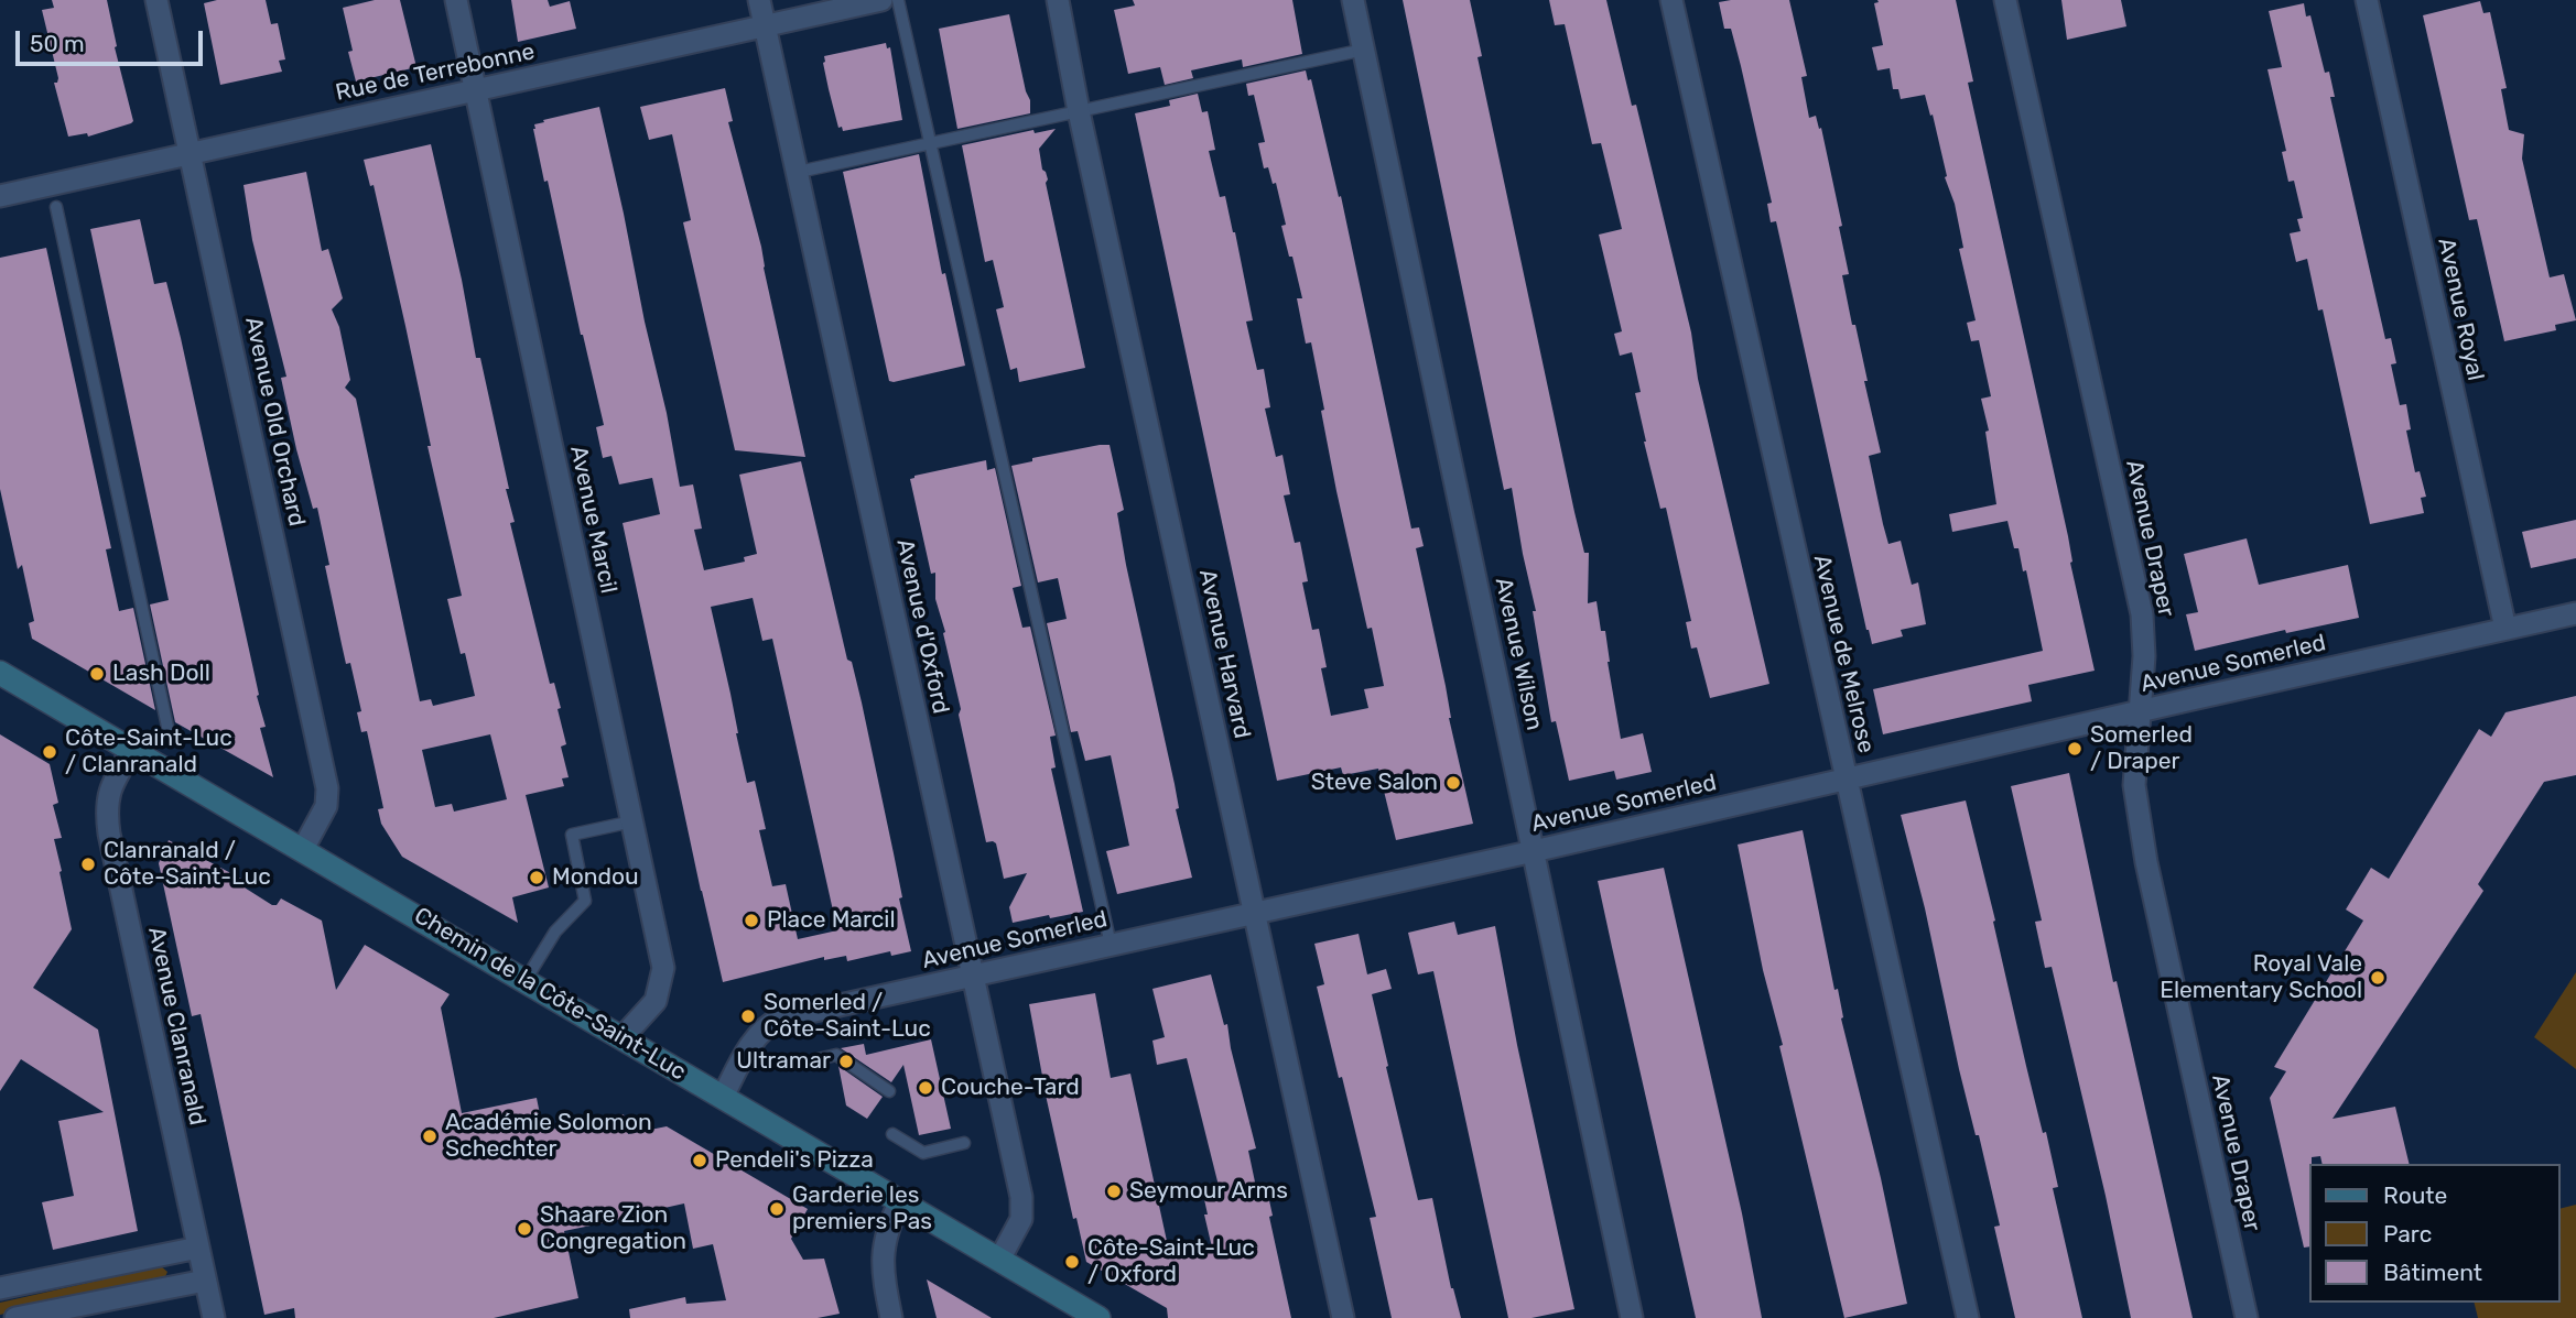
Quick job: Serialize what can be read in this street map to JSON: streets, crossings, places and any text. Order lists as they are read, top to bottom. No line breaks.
{"streets":{"main road":["Chemin de la Côte-Saint-Luc"],"street":["Rue de Terrebonne","Avenue Royal","Avenue Old Orchard","Avenue Marcil","Avenue Draper","Avenue d'Oxford","Avenue Harvard","Avenue Wilson","Avenue de Melrose","Avenue Somerled","Avenue Clanranald"]},"crossings":[["Rue de Terrebonne","Avenue Old Orchard"],["Rue de Terrebonne","Avenue Marcil"],["Rue de Terrebonne","Avenue d'Oxford"],["Avenue Royal","Avenue Somerled"],["Avenue Old Orchard","Chemin de la Côte-Saint-Luc"],["Avenue Marcil","Chemin de la Côte-Saint-Luc"],["Avenue Draper","Avenue Somerled"],["Avenue d'Oxford","Avenue Somerled"],["Avenue d'Oxford","Chemin de la Côte-Saint-Luc"],["Avenue Harvard","Avenue Somerled"],["Avenue Wilson","Avenue Somerled"],["Avenue de Melrose","Avenue Somerled"],["Avenue Somerled","Chemin de la Côte-Saint-Luc"],["Chemin de la Côte-Saint-Luc","Avenue Clanranald"]],"places":["Lash Doll","Somerled / Draper","Côte-Saint-Luc / Clanranald","Steve Salon","Clanranald / Côte-Saint-Luc","Mondou","Place Marcil","Royal Vale Elementary School","Somerled / Côte-Saint-Luc","Ultramar","Couche-Tard","Académie Solomon Schechter","Pendeli's Pizza","Seymour Arms","Garderie les premiers Pas","Shaare Zion Congregation","Côte-Saint-Luc / Oxford"],"legend":["Route","Parc","Bâtiment"],"scale_bar":"50 m"}
